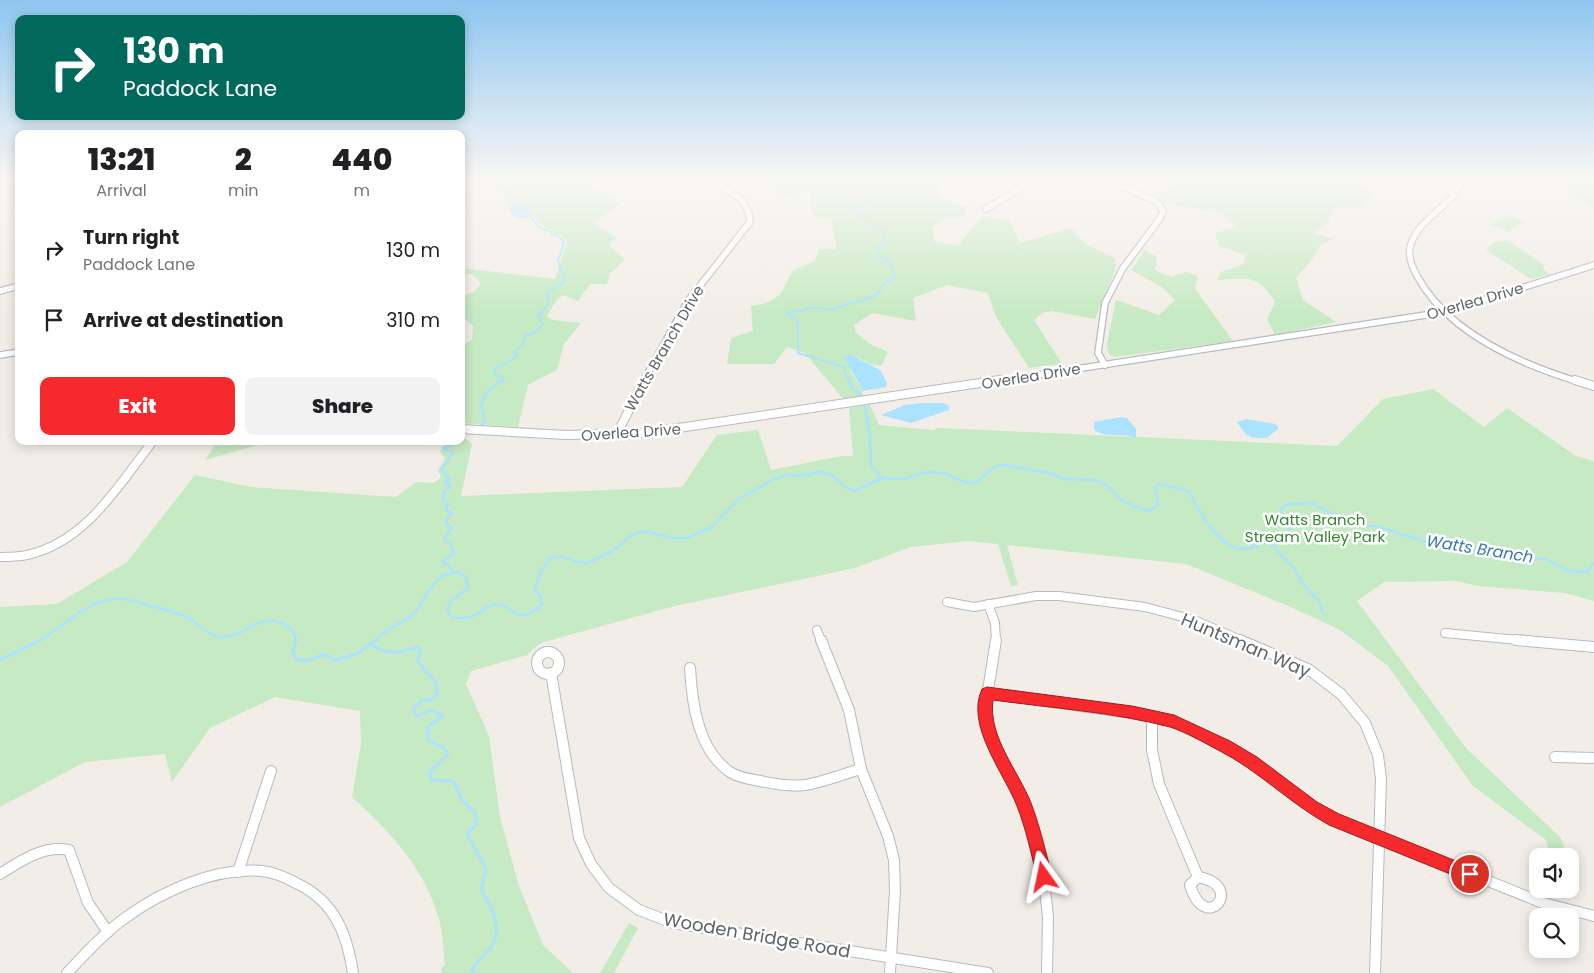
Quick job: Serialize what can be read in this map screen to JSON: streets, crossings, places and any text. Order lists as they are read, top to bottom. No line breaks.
{"streets":{"street":["Overlea Drive","Watts Branch Drive","Huntsman Way","Wooden Bridge Road"]},"crossings":[["Overlea Drive","Watts Branch Drive"]],"water":["Watts Branch"],"parks":["Watts Branch Stream Valley Park"],"page":{"turn":["130 m","Paddock Lane"],"eta":["13:21","Arrival","2","min","440","m"],"list":[{"name":"Turn right","note":"Paddock Lane","value":"130 m"},{"name":"Arrive at destination","value":"310 m"}],"buttons":["Exit","Share"]}}
